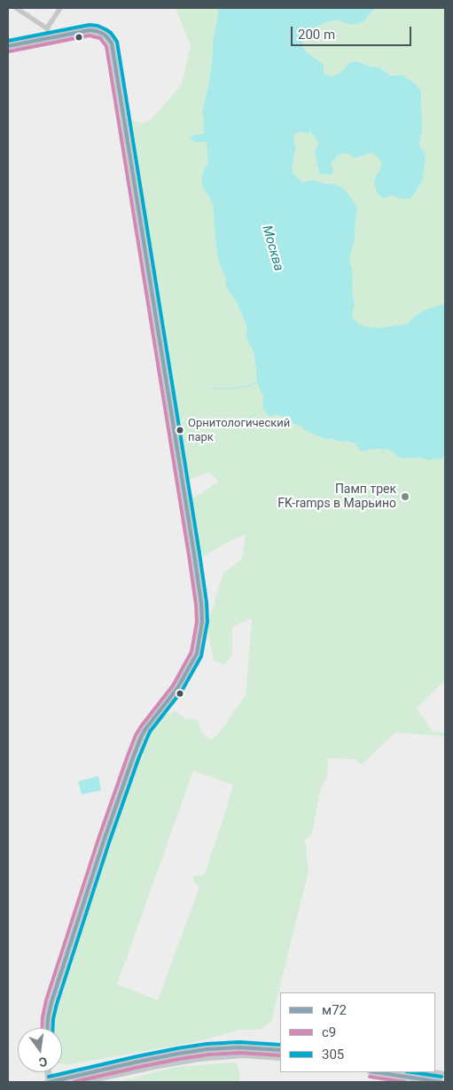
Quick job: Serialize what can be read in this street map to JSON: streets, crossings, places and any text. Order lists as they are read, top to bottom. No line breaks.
{"water":["Москва"],"places":["Орнитологический парк","Памп трек FK-ramps в Марьино"],"lines":["transit line 305","transit line м72","transit line с9"],"legend":["м72","с9","305"],"scale_bar":"200 m","north":"bottom"}
